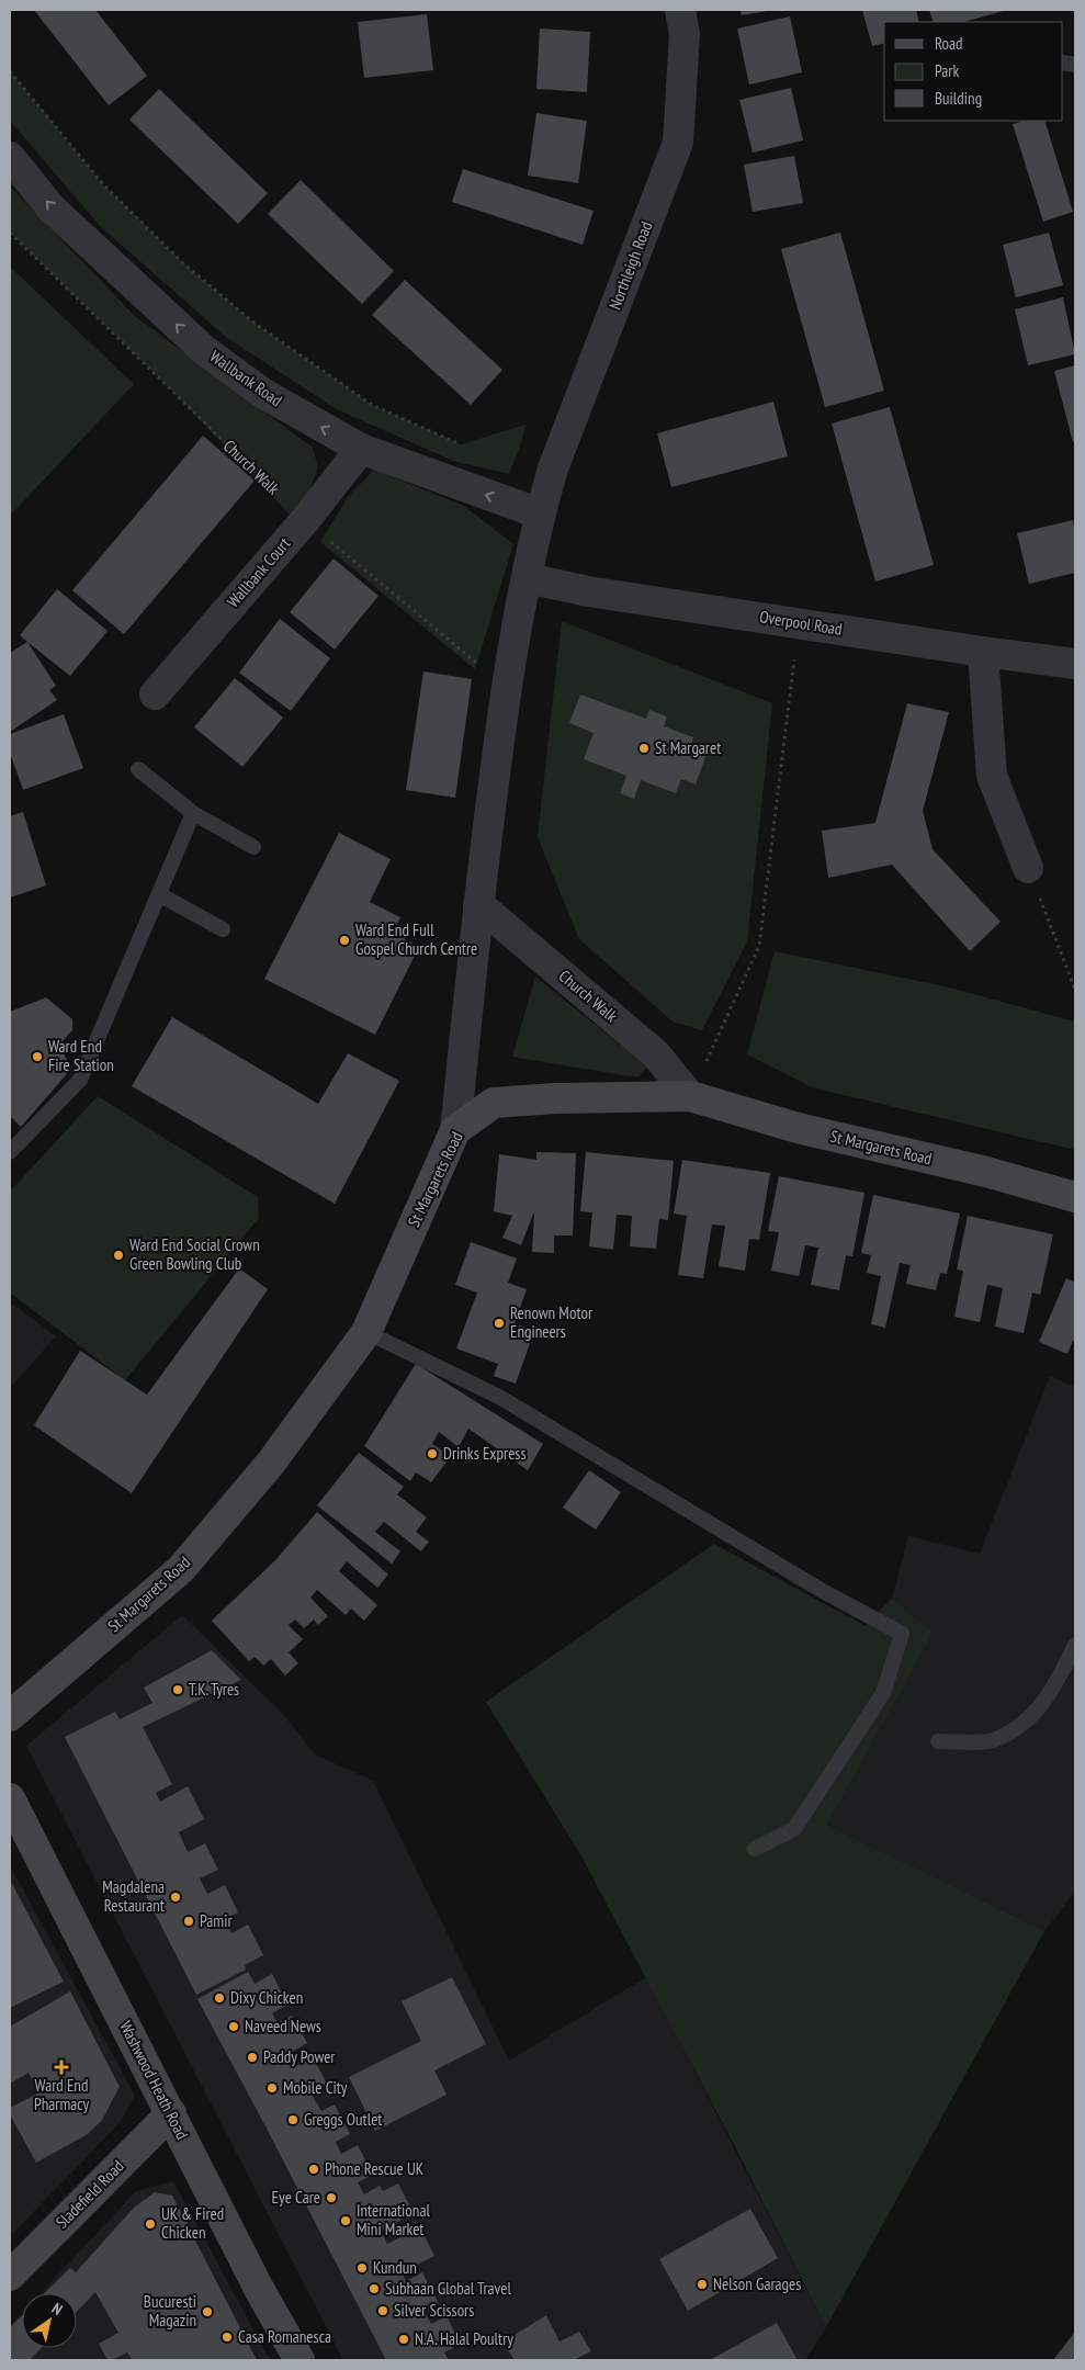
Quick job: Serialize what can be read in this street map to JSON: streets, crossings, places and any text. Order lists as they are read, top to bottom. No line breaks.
{"streets":{"street":["Northleigh Road","Wallbank Road","Church Walk","Wallbank Court","Overpool Road","St Margarets Road","Washwood Heath Road","Sladefield Road"]},"crossings":[["Northleigh Road","Wallbank Road"],["Wallbank Road","Wallbank Court"],["Church Walk","Wallbank Court"],["Church Walk","St Margarets Road"],["Washwood Heath Road","Sladefield Road"]],"one_way":["Wallbank Road"],"places":{"other":["St Margaret","Ward End Full Gospel Church Centre","Ward End Fire Station","Ward End Social Crown Green Bowling Club","Renown Motor Engineers","Drinks Express","T.K. Tyres","Magdalena Restaurant","Pamir","Dixy Chicken","Naveed News","Paddy Power","Mobile City","Greggs Outlet","Phone Rescue UK","Eye Care","International Mini Market","UK & Fired Chicken","Kundun","Nelson Garages","Subhaan Global Travel","Silver Scissors","Bucuresti Magazin","Casa Romanesca","N.A. Halal Poultry"],"health":["Ward End Pharmacy"]},"legend":["Road","Park","Building"],"north":"top right"}
